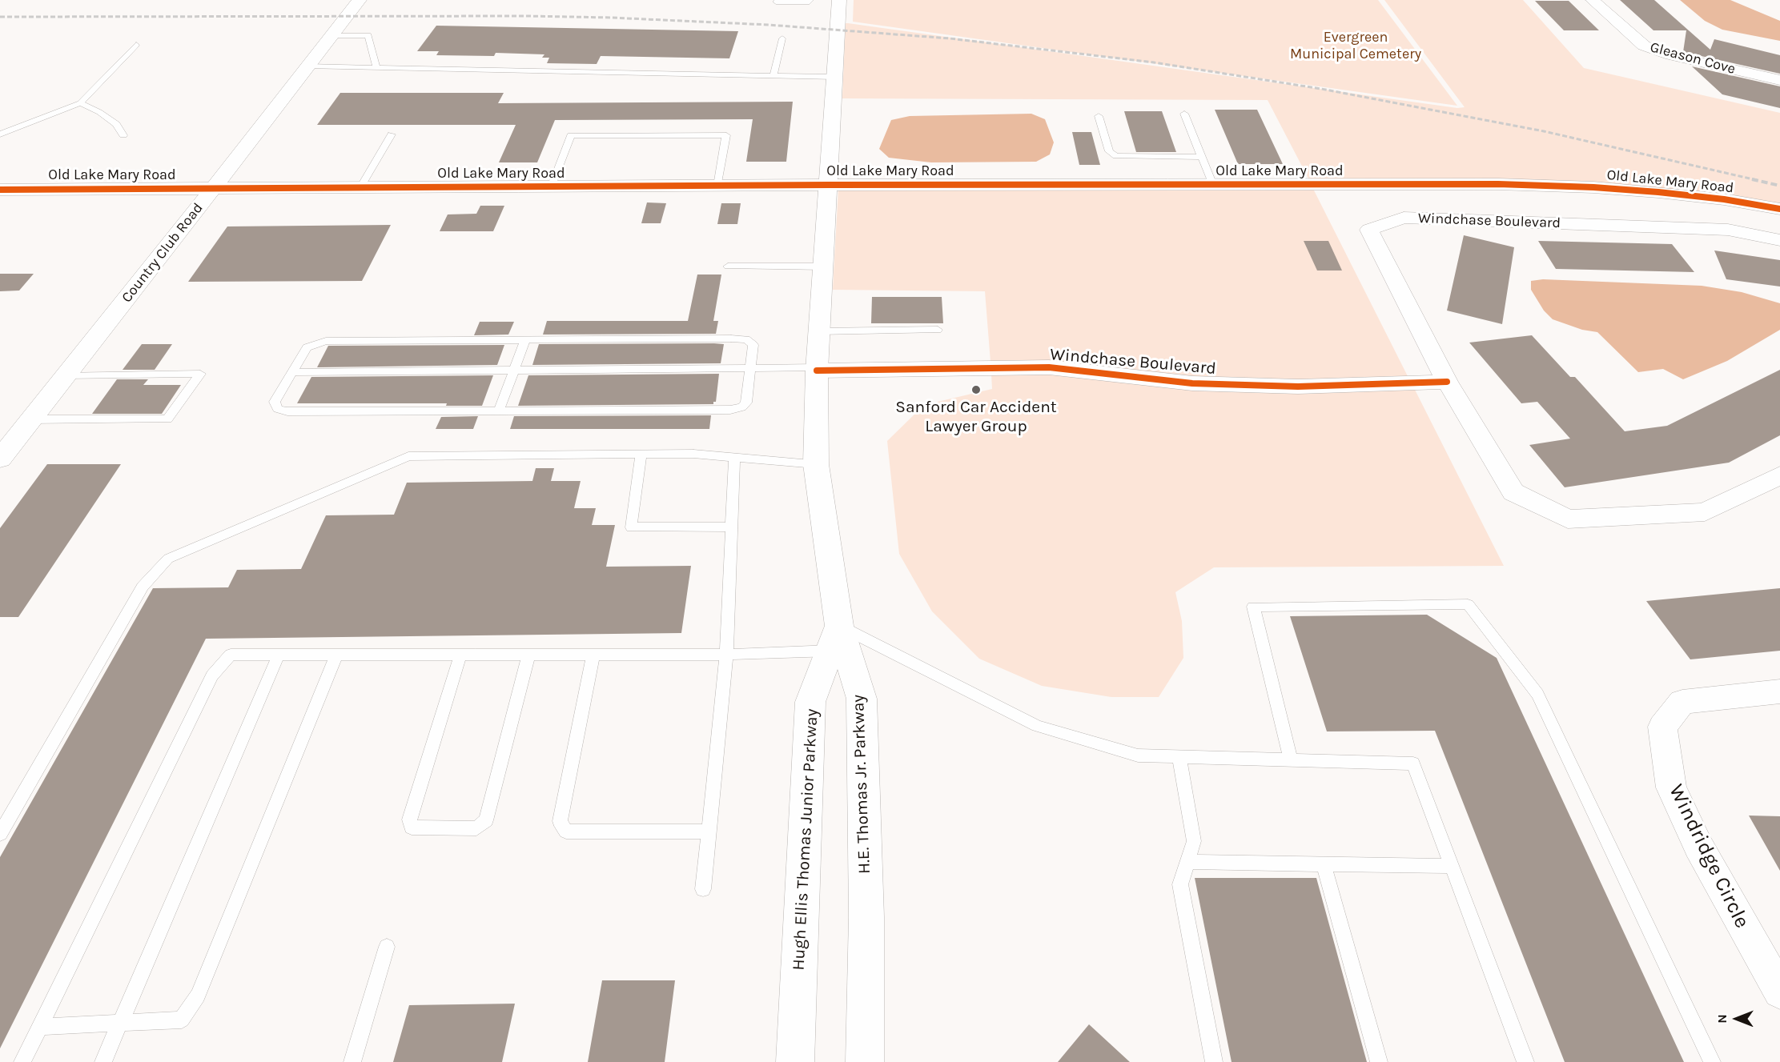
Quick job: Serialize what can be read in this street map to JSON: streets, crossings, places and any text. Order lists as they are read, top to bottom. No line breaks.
{"streets":{"street":["Gleason Cove","Old Lake Mary Road","Windchase Boulevard","Country Club Road","H.E. Thomas Jr. Parkway","Hugh Ellis Thomas Junior Parkway","Windridge Circle"]},"crossings":[["Old Lake Mary Road","Country Club Road"],["Old Lake Mary Road","Hugh Ellis Thomas Junior Parkway"],["Windchase Boulevard","Hugh Ellis Thomas Junior Parkway"],["H.E. Thomas Jr. Parkway","Hugh Ellis Thomas Junior Parkway"]],"parks":["Evergreen Municipal Cemetery"],"places":["Sanford Car Accident Lawyer Group"],"north":"left"}
